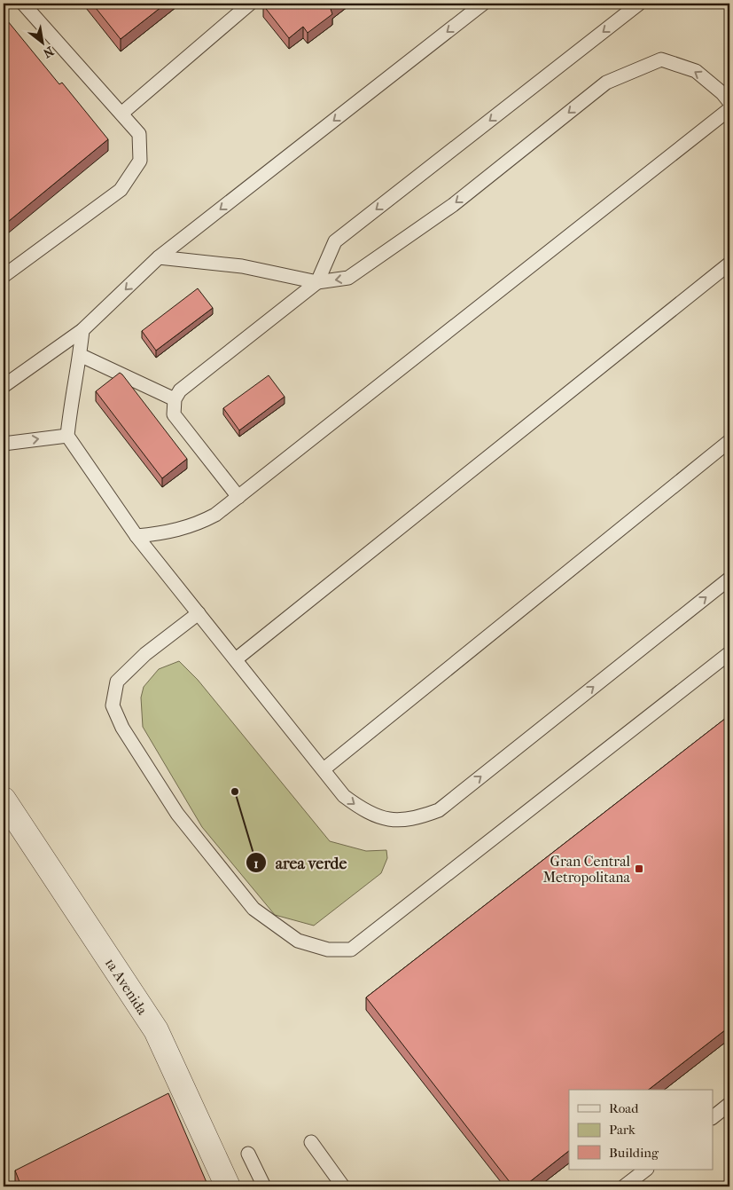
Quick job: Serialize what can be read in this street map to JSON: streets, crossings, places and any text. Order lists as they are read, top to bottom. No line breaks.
{"streets":{"street":["1a Avenida"]},"places":{"other":["area verde"],"transit":["Gran Central Metropolitana"]},"legend":["Road","Park","Building"],"north":"bottom right"}
